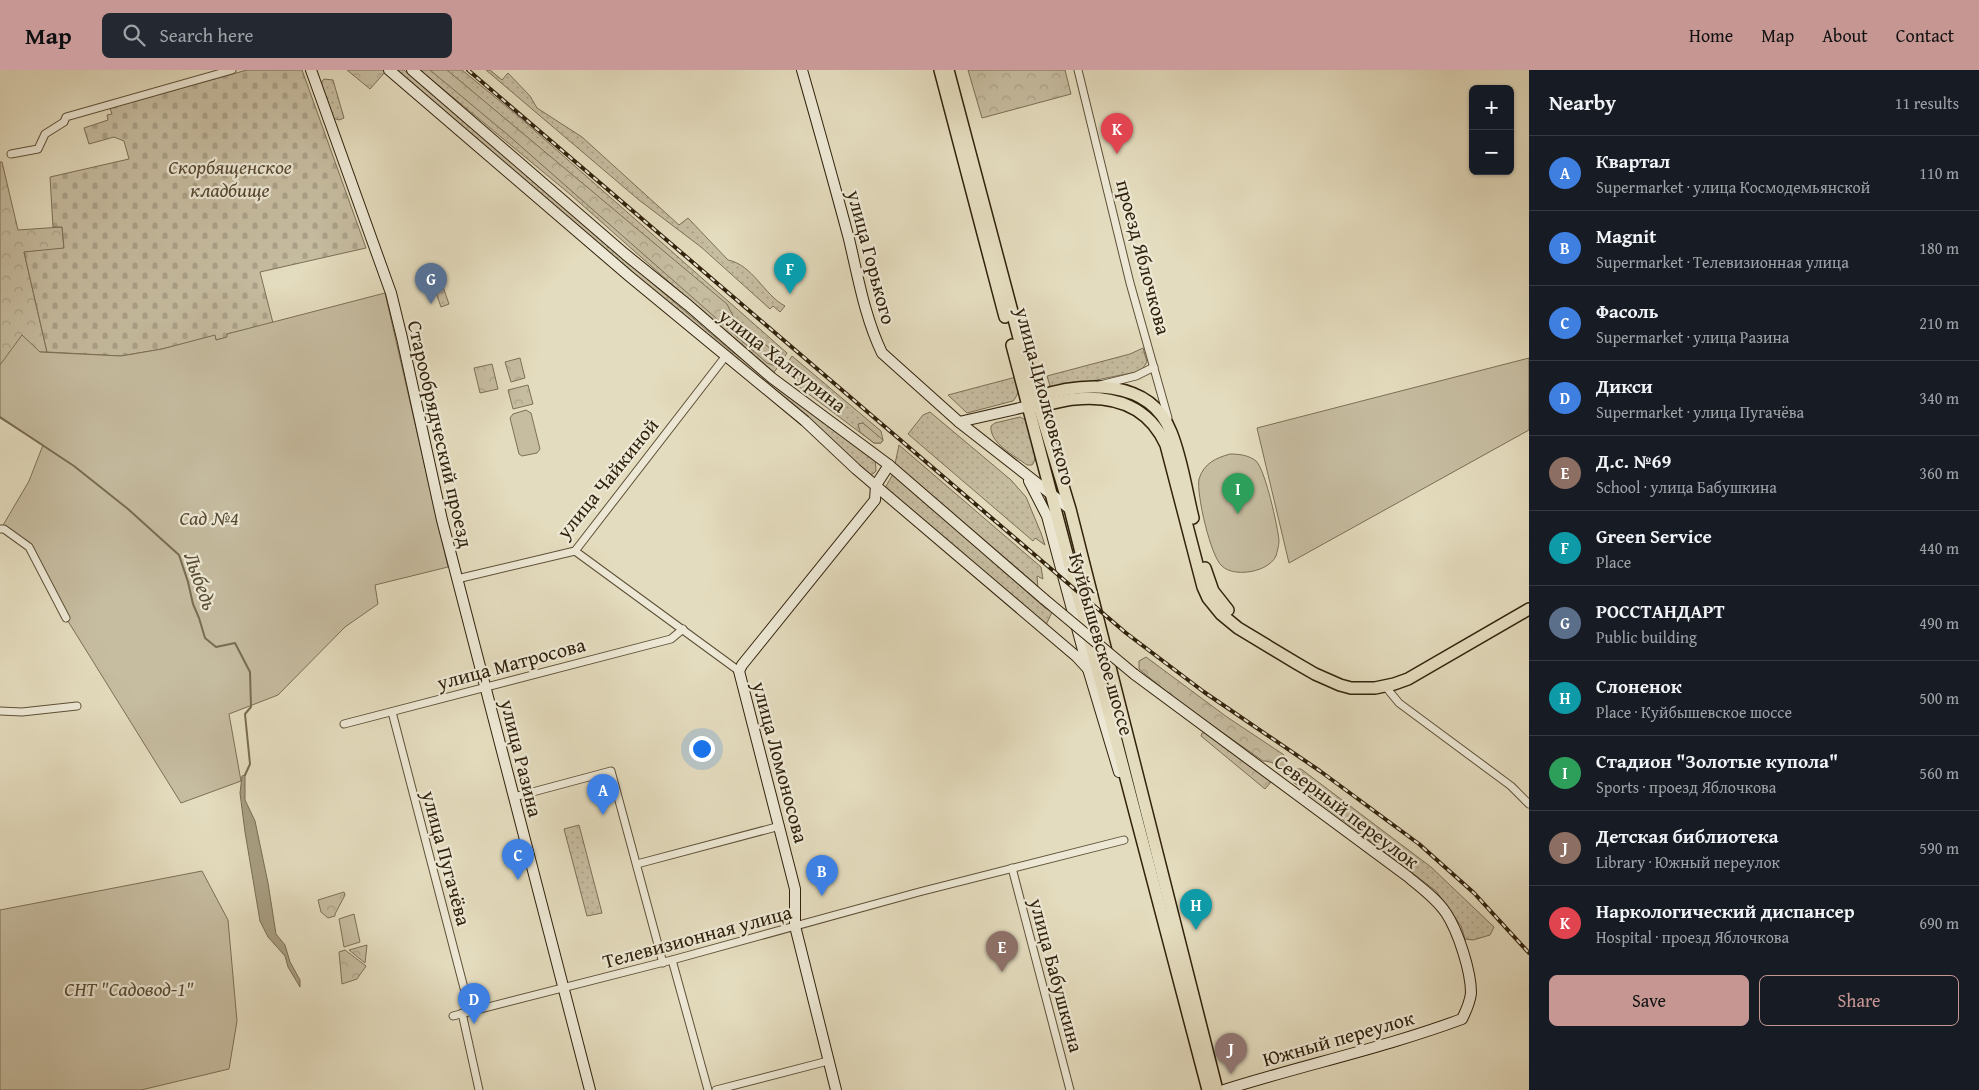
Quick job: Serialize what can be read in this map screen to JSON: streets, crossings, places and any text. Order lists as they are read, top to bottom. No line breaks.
{"streets":{"main road":["улица Горького","проезд Яблочкова","улица Халтурина","улица Циолковского","Старообрядческий проезд","Куйбышевское шоссе","улица Разина","улица Ломоносова","Северный переулок","Южный переулок"],"street":["улица Чайкиной","улица Матросова","улица Пугачёва","Телевизионная улица","улица Бабушкина"]},"crossings":[["улица Горького","улица Циолковского"],["улица Горького","Куйбышевское шоссе"],["проезд Яблочкова","улица Циолковского"],["улица Халтурина","улица Чайкиной"],["улица Халтурина","Куйбышевское шоссе"],["улица Халтурина","Северный переулок"],["улица Циолковского","Куйбышевское шоссе"],["Старообрядческий проезд","улица Чайкиной"],["Старообрядческий проезд","улица Разина"],["улица Чайкиной","улица Разина"],["улица Чайкиной","улица Ломоносова"],["улица Матросова","улица Разина"],["улица Матросова","улица Ломоносова"],["улица Матросова","улица Пугачёва"],["улица Разина","Телевизионная улица"],["улица Ломоносова","Телевизионная улица"],["Северный переулок","Южный переулок"],["улица Пугачёва","Телевизионная улица"],["Телевизионная улица","улица Бабушкина"]],"water":["Лыбедь"],"parks":["Скорбященское кладбище","Сад №4","СНТ \"Садовод-1\""],"page":{"header":"Map","search":"Search here","nav":["Home","Map","About","Contact"],"heading":["Nearby","11 results"],"map_buttons":["+","−"],"pins":["K","F","G","I","A","C","B","H","E","D","J"],"list":[{"mark":"A","name":"Квартал","note":"Supermarket · улица Космодемьянской","value":"110 m"},{"mark":"B","name":"Magnit","note":"Supermarket · Телевизионная улица","value":"180 m"},{"mark":"C","name":"Фасоль","note":"Supermarket · улица Разина","value":"210 m"},{"mark":"D","name":"Дикси","note":"Supermarket · улица Пугачёва","value":"340 m"},{"mark":"E","name":"Д.с. №69","note":"School · улица Бабушкина","value":"360 m"},{"mark":"F","name":"Green Service","note":"Place","value":"440 m"},{"mark":"G","name":"РОССТАНДАРТ","note":"Public building","value":"490 m"},{"mark":"H","name":"Слоненок","note":"Place · Куйбышевское шоссе","value":"500 m"},{"mark":"I","name":"Стадион \"Золотые купола\"","note":"Sports · проезд Яблочкова","value":"560 m"},{"mark":"J","name":"Детская библиотека","note":"Library · Южный переулок","value":"590 m"},{"mark":"K","name":"Наркологический диспансер","note":"Hospital · проезд Яблочкова","value":"690 m"}],"buttons":["Save","Share"]}}
